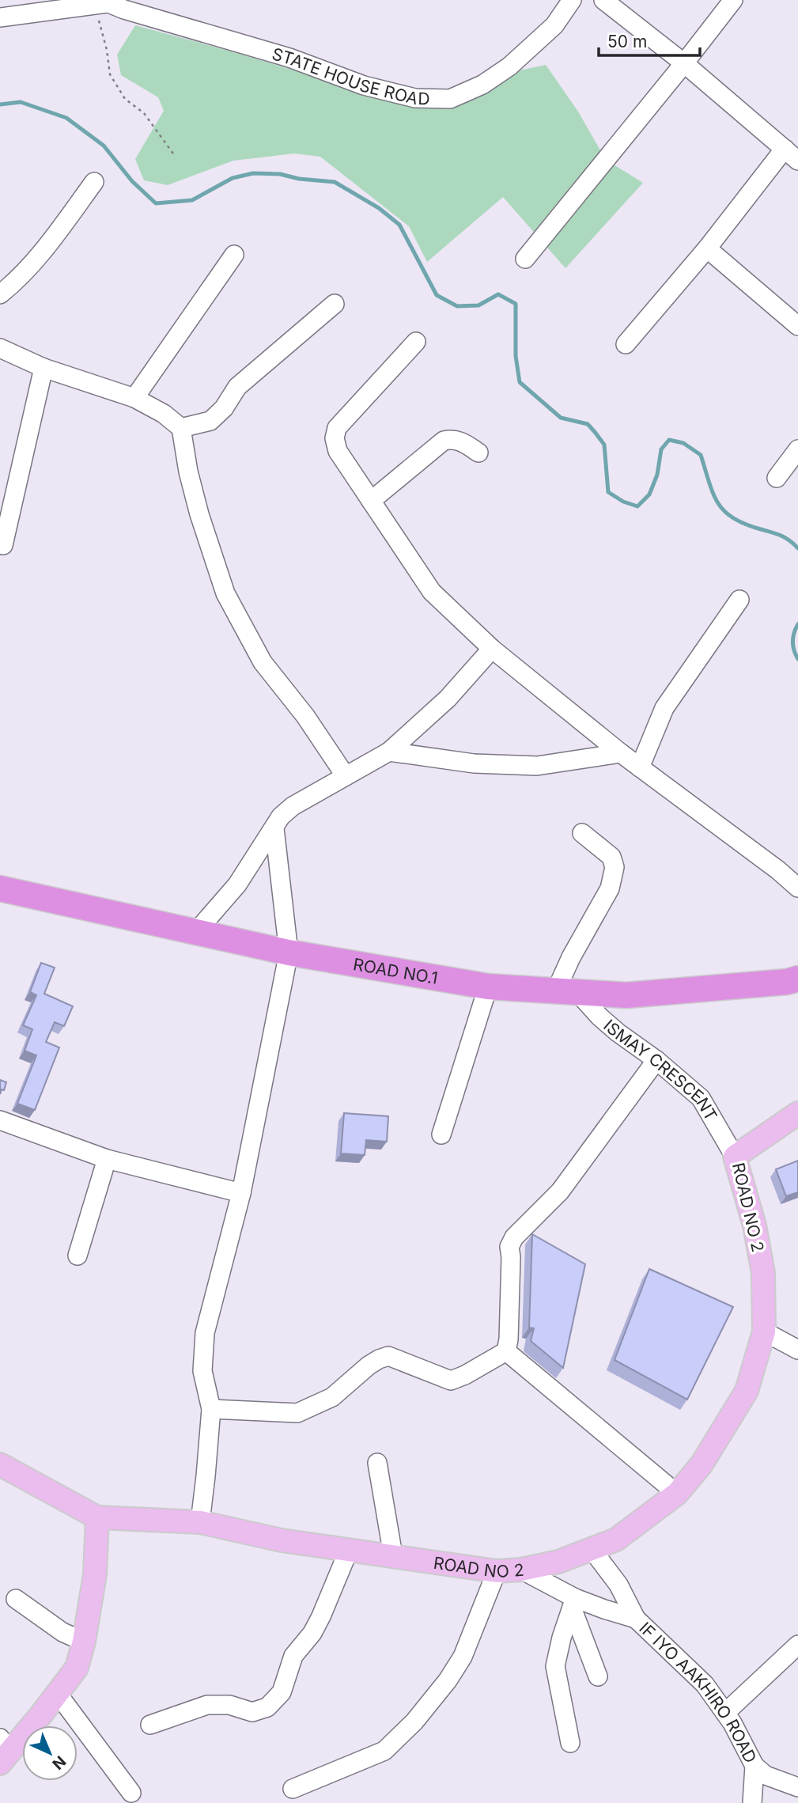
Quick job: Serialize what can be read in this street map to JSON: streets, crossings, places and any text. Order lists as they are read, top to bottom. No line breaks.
{"streets":{"highway":["ROAD NO.1"],"main road":["ROAD NO 2"],"street":["STATE HOUSE ROAD","ISMAY CRESCENT","IF IYO AAKHIRO ROAD"]},"crossings":[["ROAD NO.1","ISMAY CRESCENT"],["ISMAY CRESCENT","ROAD NO 2"]],"scale_bar":"50 m","north":"bottom right"}
